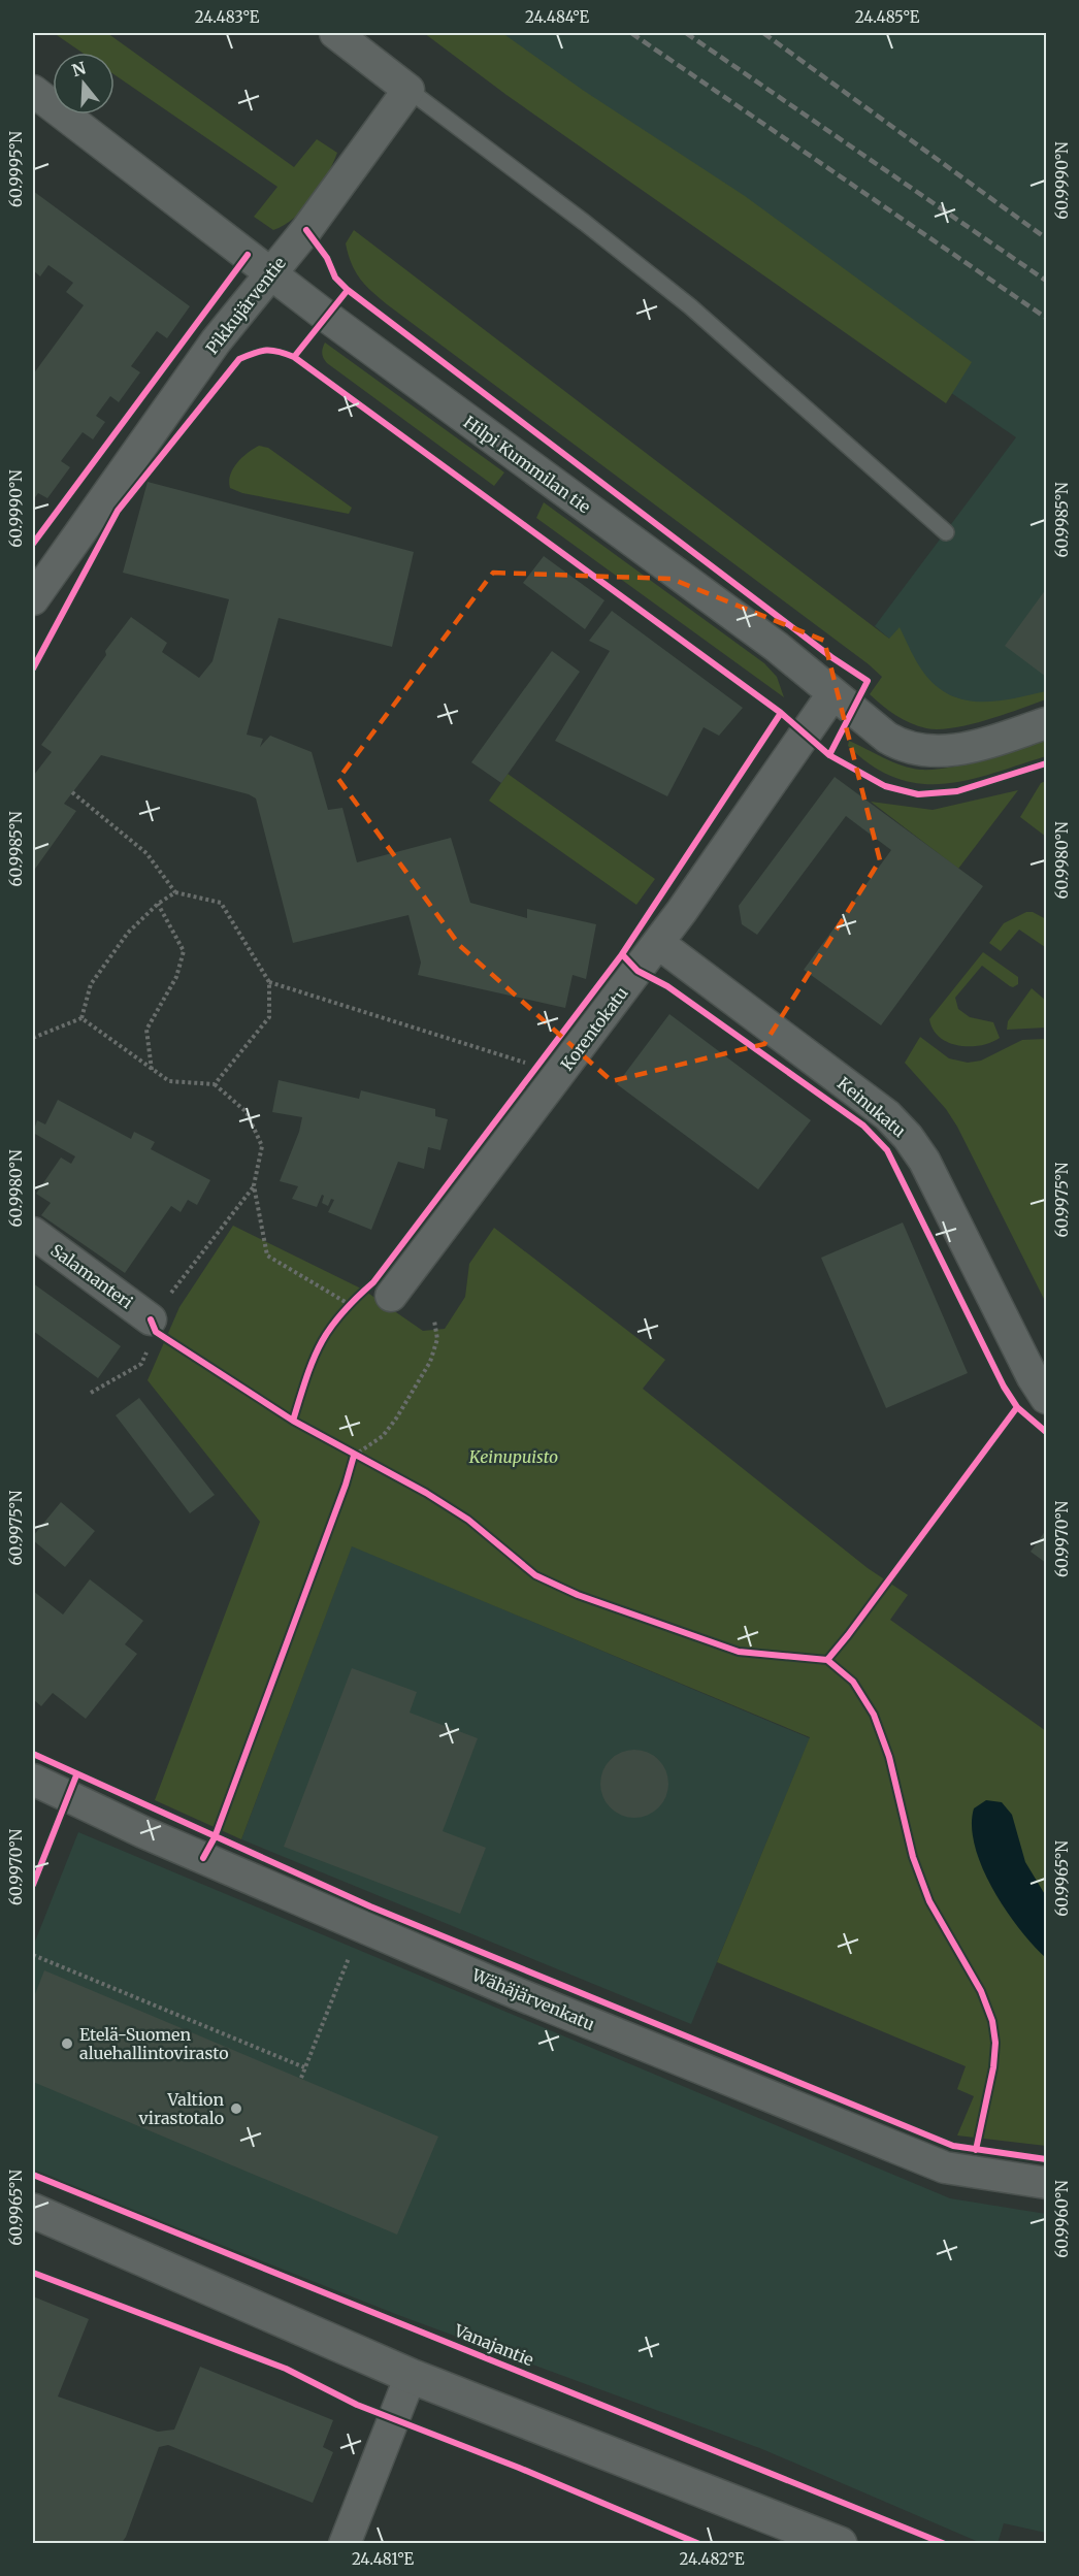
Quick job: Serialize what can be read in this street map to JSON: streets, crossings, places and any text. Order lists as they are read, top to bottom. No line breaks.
{"streets":{"street":["Pikkujärventie","Hilpi Kummilan tie","Korentokatu","Keinukatu","Salamanteri","Wähäjärvenkatu"],"cycle path":["Vanajantie"]},"crossings":[["Pikkujärventie","Hilpi Kummilan tie"],["Hilpi Kummilan tie","Korentokatu"],["Korentokatu","Keinukatu"]],"parks":["Keinupuisto"],"places":["Etelä-Suomen aluehallintovirasto","Valtion virastotalo"],"north":"top","coordinates":["24.483°E","24.484°E","24.485°E","60.9995°N","60.9990°N","60.9985°N","60.9980°N","60.9975°N","60.9970°N","60.9965°N","60.9960°N","24.481°E","24.482°E"]}
